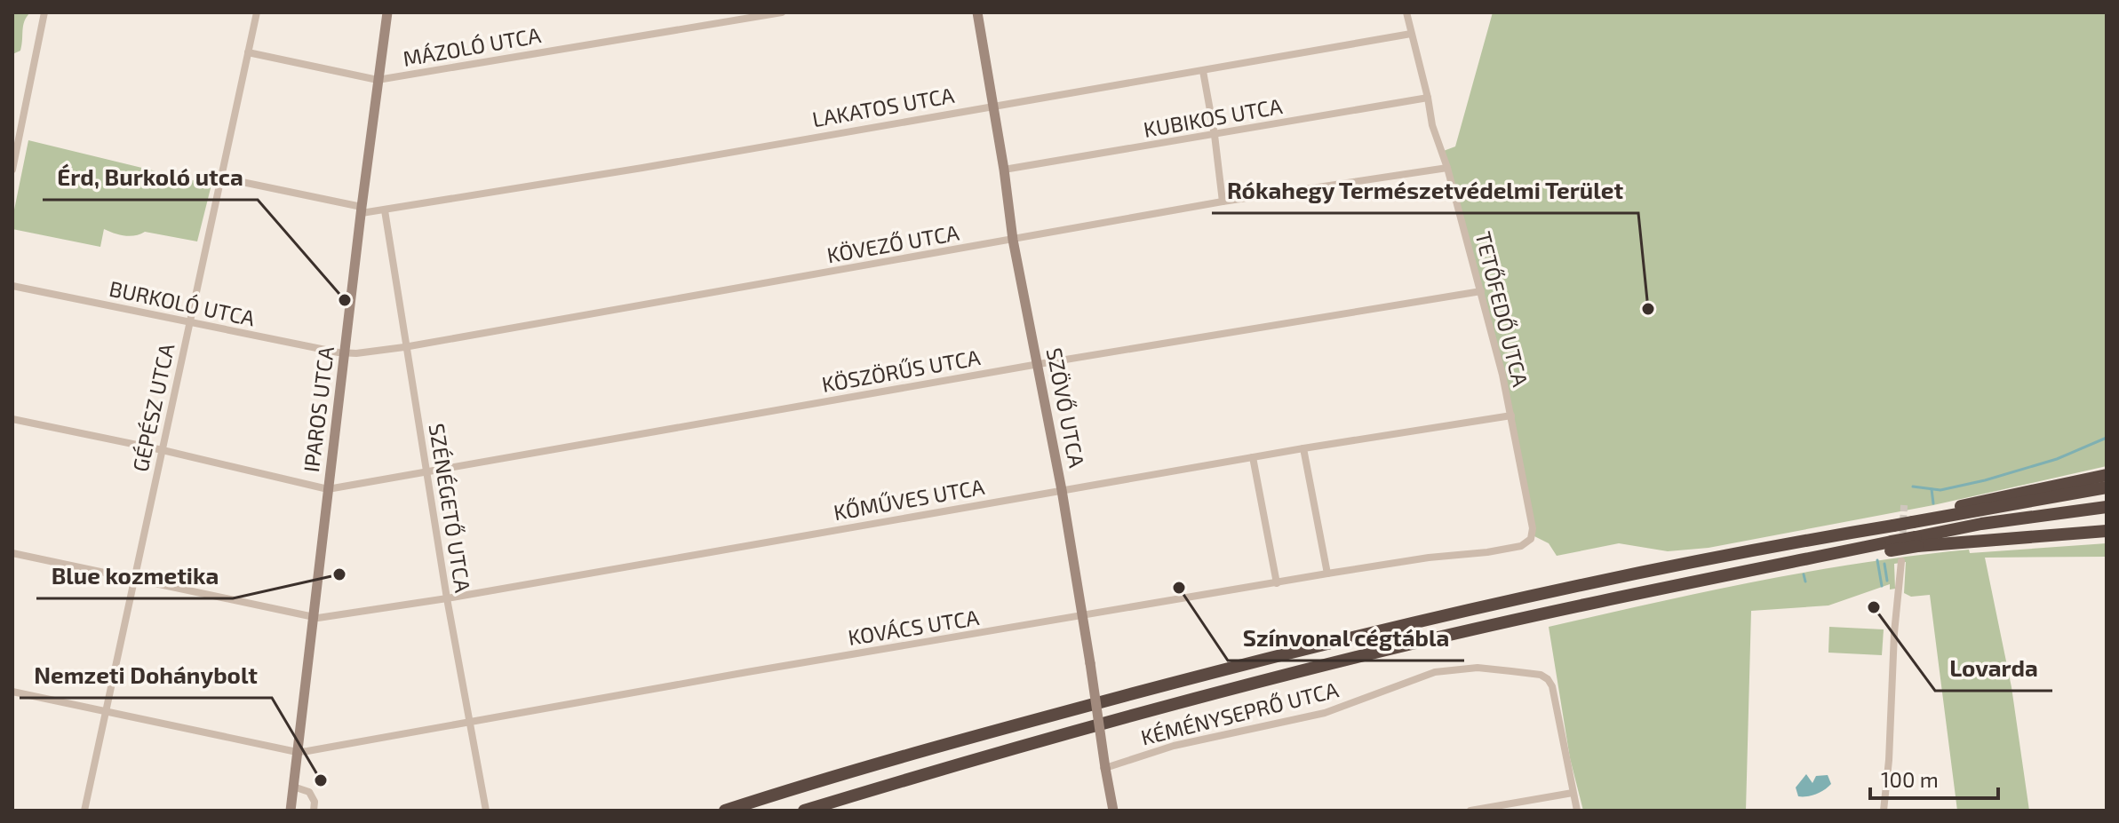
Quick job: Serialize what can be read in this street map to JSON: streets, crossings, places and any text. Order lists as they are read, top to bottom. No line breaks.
{"streets":{"street":["MÁZOLÓ UTCA","LAKATOS UTCA","KUBIKOS UTCA","KÖVEZŐ UTCA","BURKOLÓ UTCA","TETŐFEDŐ UTCA","KÖSZÖRŰS UTCA","GÉPÉSZ UTCA","SZÖVŐ UTCA","IPAROS UTCA","KŐMŰVES UTCA","SZÉNÉGETŐ UTCA","KOVÁCS UTCA","KÉMÉNYSEPRŐ UTCA"]},"crossings":[["MÁZOLÓ UTCA","IPAROS UTCA"],["LAKATOS UTCA","TETŐFEDŐ UTCA"],["LAKATOS UTCA","GÉPÉSZ UTCA"],["LAKATOS UTCA","SZÖVŐ UTCA"],["LAKATOS UTCA","IPAROS UTCA"],["LAKATOS UTCA","SZÉNÉGETŐ UTCA"],["KUBIKOS UTCA","TETŐFEDŐ UTCA"],["KUBIKOS UTCA","SZÖVŐ UTCA"],["KÖVEZŐ UTCA","BURKOLÓ UTCA"],["KÖVEZŐ UTCA","TETŐFEDŐ UTCA"],["KÖVEZŐ UTCA","SZÖVŐ UTCA"],["KÖVEZŐ UTCA","IPAROS UTCA"],["KÖVEZŐ UTCA","SZÉNÉGETŐ UTCA"],["BURKOLÓ UTCA","GÉPÉSZ UTCA"],["BURKOLÓ UTCA","IPAROS UTCA"],["TETŐFEDŐ UTCA","KÖSZÖRŰS UTCA"],["TETŐFEDŐ UTCA","KŐMŰVES UTCA"],["TETŐFEDŐ UTCA","KOVÁCS UTCA"],["KÖSZÖRŰS UTCA","SZÖVŐ UTCA"],["KÖSZÖRŰS UTCA","IPAROS UTCA"],["KÖSZÖRŰS UTCA","SZÉNÉGETŐ UTCA"],["GÉPÉSZ UTCA","KŐMŰVES UTCA"],["SZÖVŐ UTCA","KŐMŰVES UTCA"],["SZÖVŐ UTCA","KOVÁCS UTCA"],["SZÖVŐ UTCA","KÉMÉNYSEPRŐ UTCA"],["IPAROS UTCA","KŐMŰVES UTCA"],["IPAROS UTCA","KOVÁCS UTCA"],["KŐMŰVES UTCA","SZÉNÉGETŐ UTCA"],["SZÉNÉGETŐ UTCA","KOVÁCS UTCA"]],"places":["Érd, Burkoló utca","Rókahegy Természetvédelmi Terület","Blue kozmetika","Színvonal cégtábla","Lovarda","Nemzeti Dohánybolt"],"scale_bar":"100 m"}
